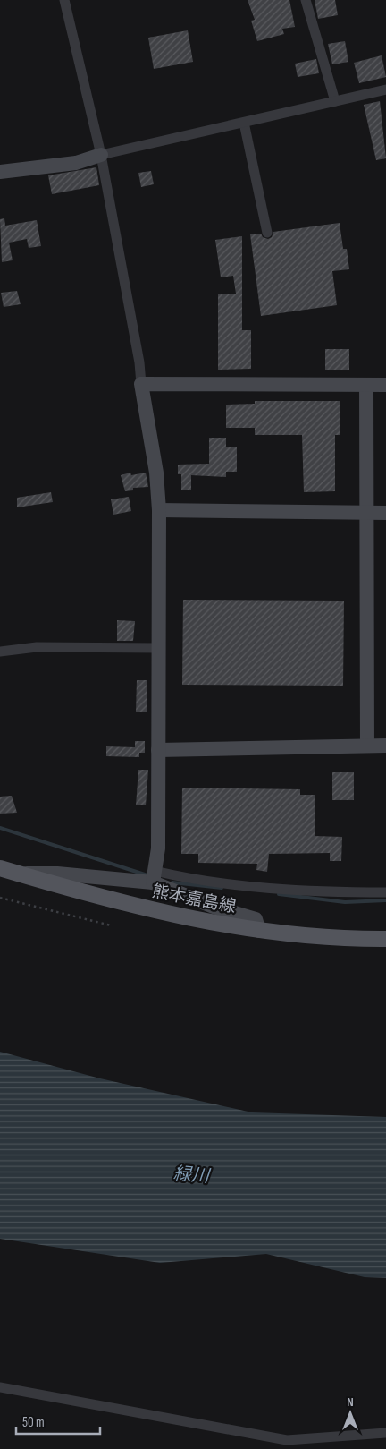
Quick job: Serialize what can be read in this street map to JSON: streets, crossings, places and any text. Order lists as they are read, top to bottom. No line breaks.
{"streets":{"main road":["熊本嘉島線"]},"water":["緑川"],"scale_bar":"50 m","north":"top"}
